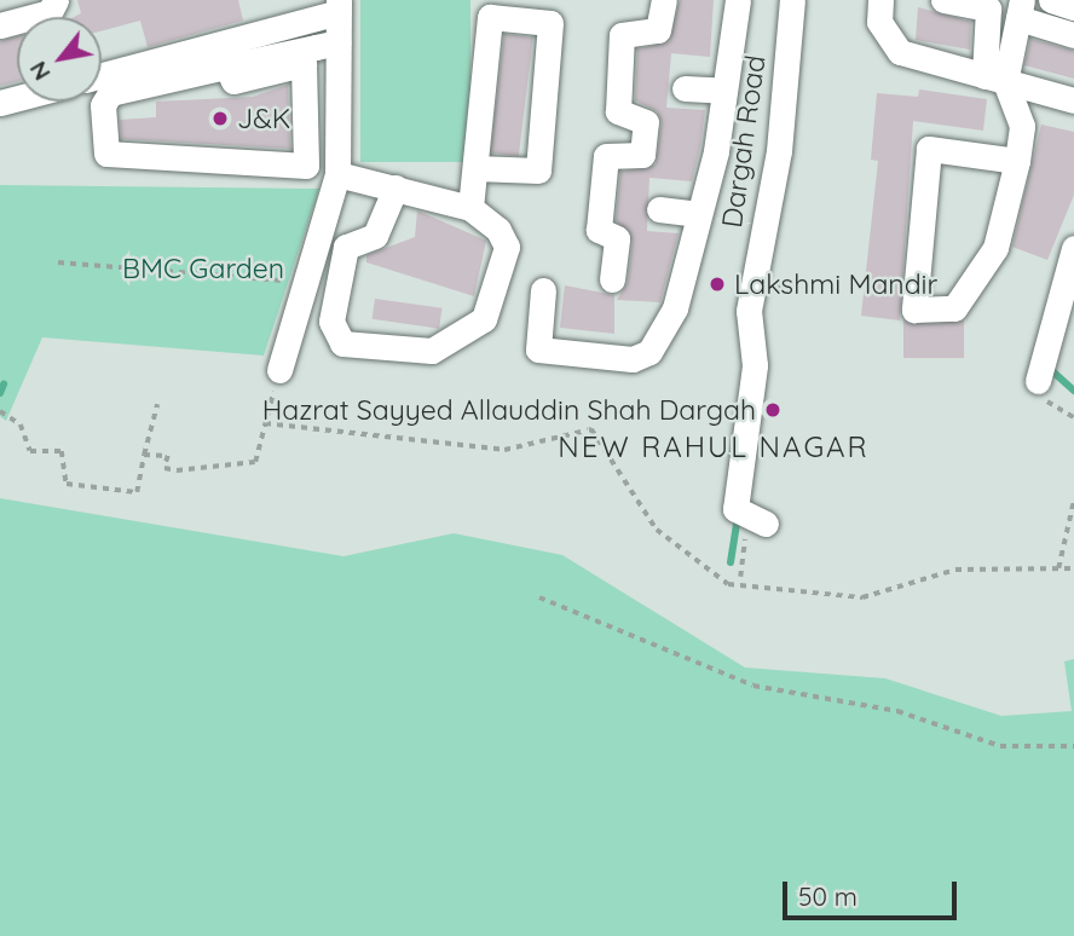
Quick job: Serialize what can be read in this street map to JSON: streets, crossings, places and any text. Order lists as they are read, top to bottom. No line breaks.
{"streets":{"street":["Dargah Road"]},"districts":["NEW RAHUL NAGAR"],"parks":["BMC Garden"],"places":["J&K","Lakshmi Mandir","Hazrat Sayyed Allauddin Shah Dargah"],"scale_bar":"50 m","north":"bottom left"}
